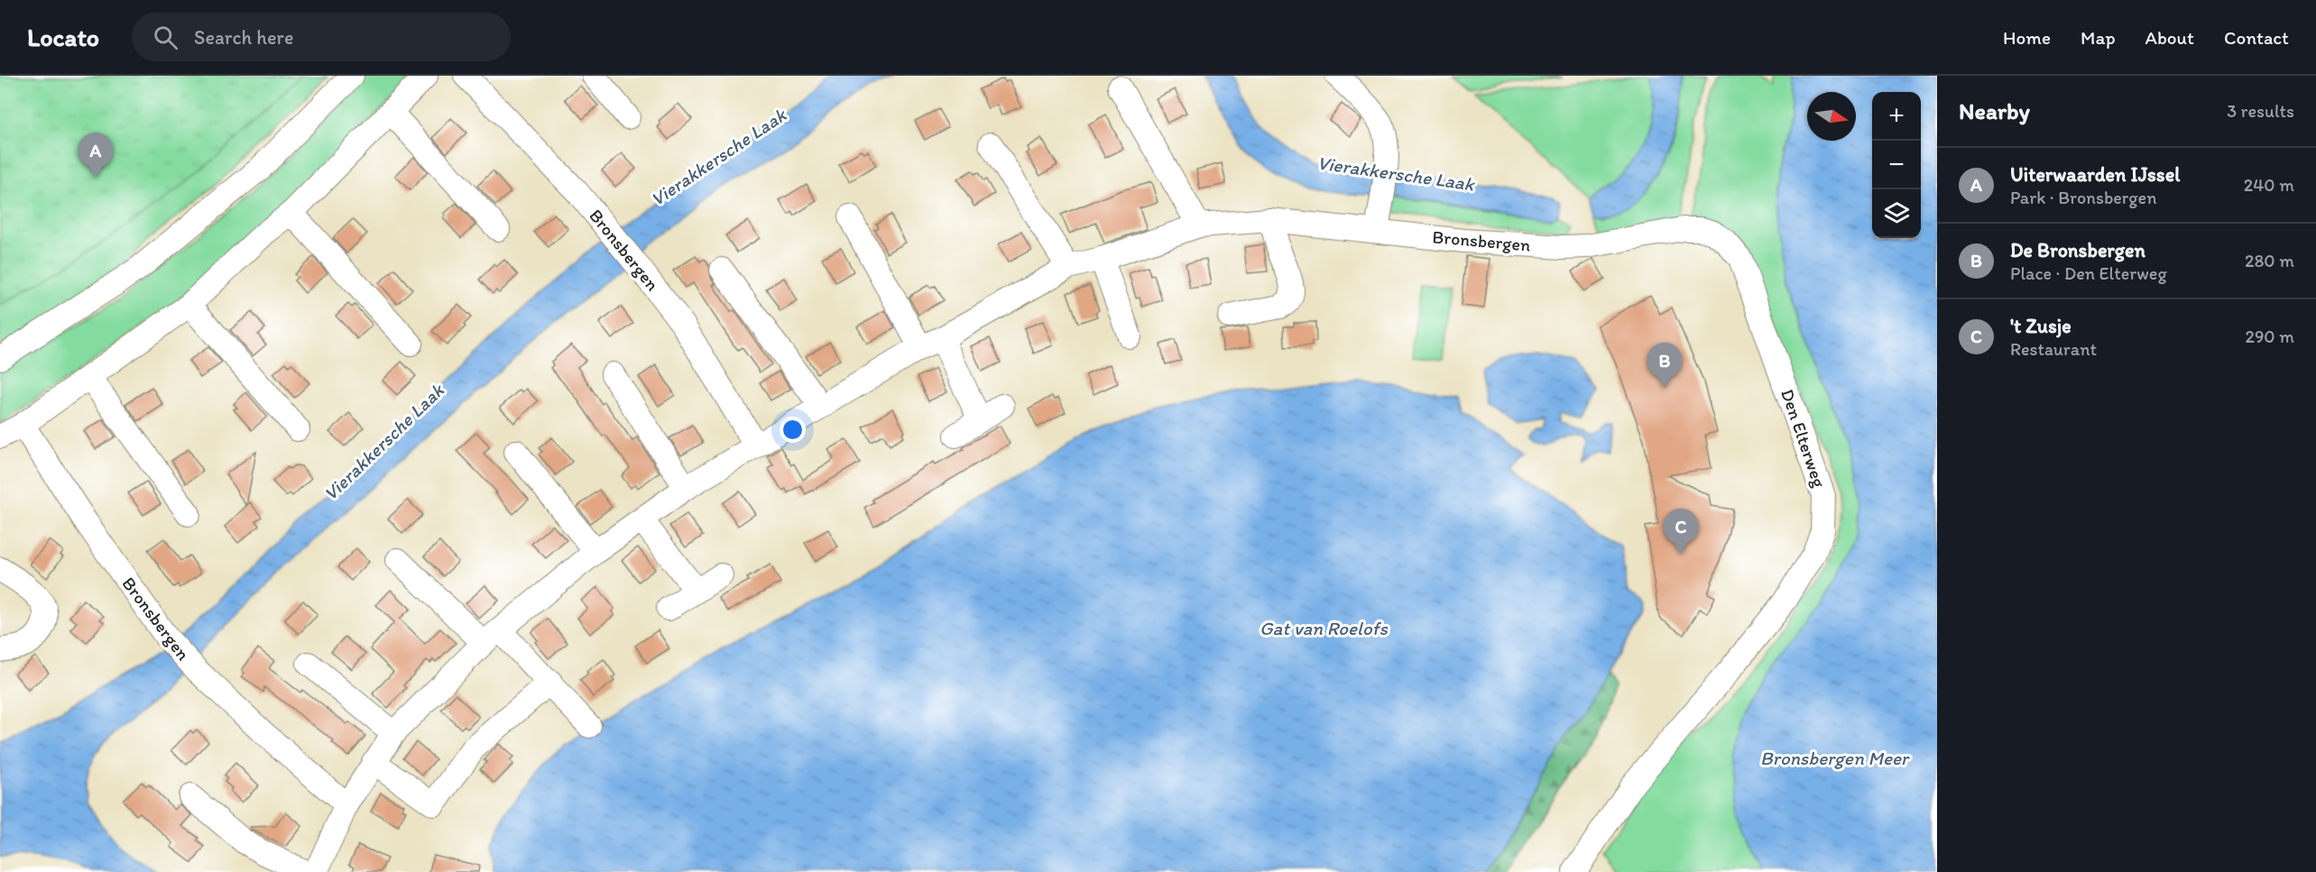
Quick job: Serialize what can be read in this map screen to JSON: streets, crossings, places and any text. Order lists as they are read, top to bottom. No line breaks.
{"streets":{"street":["Bronsbergen","Den Elterweg"]},"crossings":[["Bronsbergen","Den Elterweg"]],"water":["Vierakkersche Laak","Gat van Roelofs","Bronsbergen Meer"],"north":"right","page":{"header":"Locato","search":"Search here","nav":["Home","Map","About","Contact"],"heading":["Nearby","3 results"],"map_buttons":["+","−"],"pins":["A","B","C"],"list":[{"mark":"A","name":"Uiterwaarden IJssel","note":"Park · Bronsbergen","value":"240 m"},{"mark":"B","name":"De Bronsbergen","note":"Place · Den Elterweg","value":"280 m"},{"mark":"C","name":"'t Zusje","note":"Restaurant","value":"290 m"}]}}
